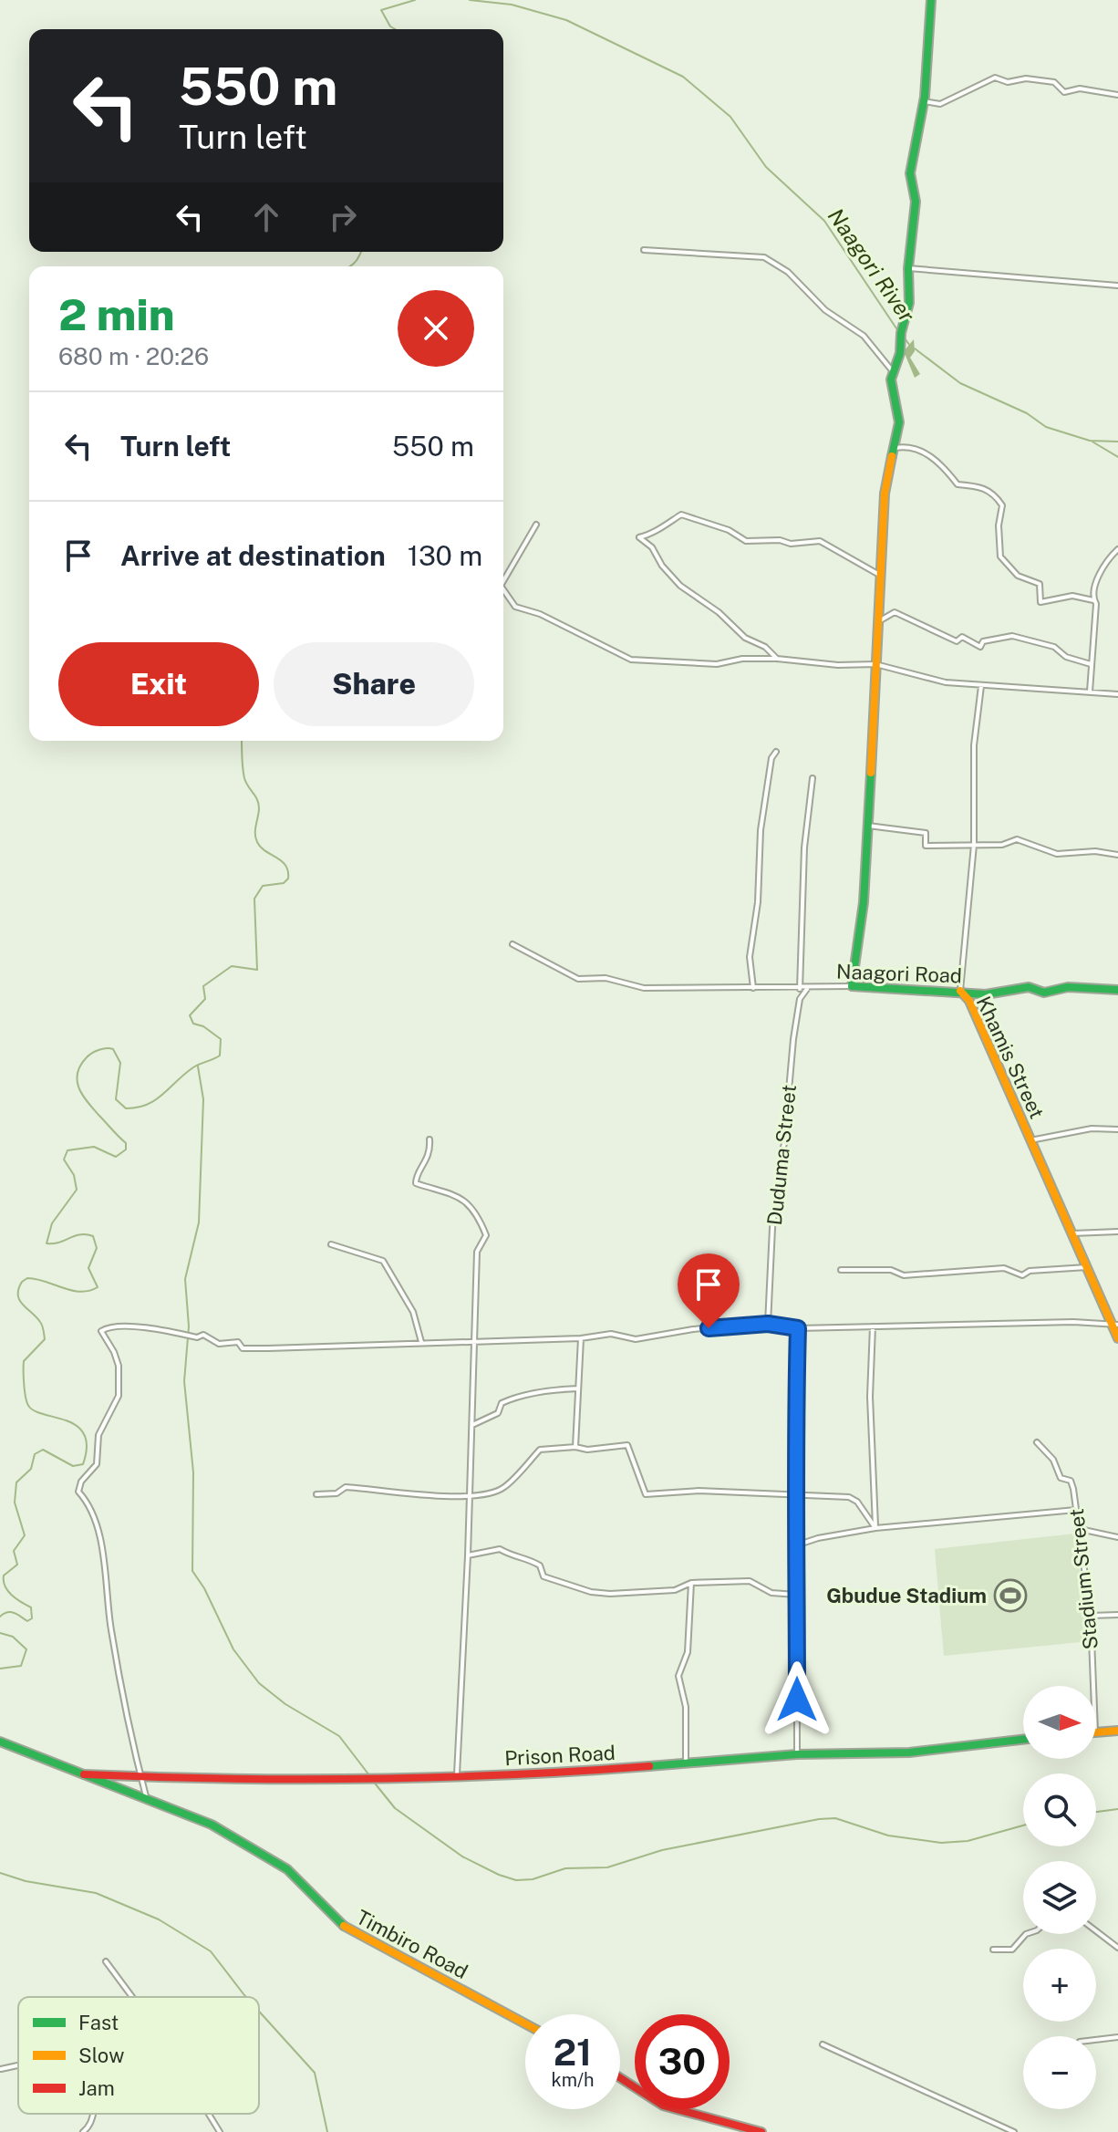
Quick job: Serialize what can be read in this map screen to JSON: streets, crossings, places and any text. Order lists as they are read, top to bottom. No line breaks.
{"streets":{"street":["Naagori Road","Khamis Street","Duduma Street","Stadium Street","Prison Road","Timbiro Road"]},"crossings":[["Naagori Road","Khamis Street"],["Naagori Road","Duduma Street"],["Prison Road","Timbiro Road"]],"water":["Naagori River"],"places":{"sports":["Gbudue Stadium"]},"legend":["Fast","Slow","Jam"],"north":"right","page":{"turn":["550 m","Turn left"],"heading":["2 min","680 m · 20:26"],"list":[{"name":"Turn left","value":"550 m"},{"name":"Arrive at destination","value":"130 m"}],"buttons":["Exit","Share"],"map_buttons":["+","−"],"speed":"21 km/h","limit":"30"}}
